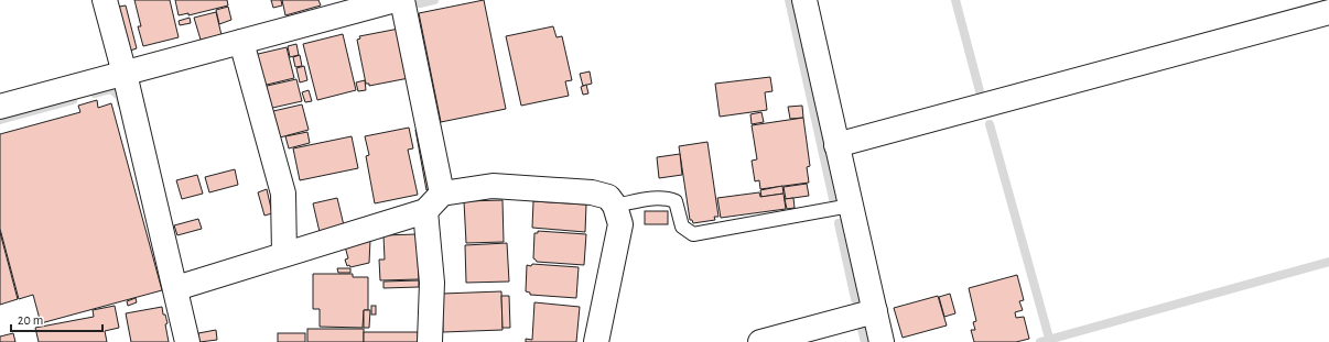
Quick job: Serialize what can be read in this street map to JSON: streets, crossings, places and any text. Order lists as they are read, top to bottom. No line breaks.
{"scale_bar":"20 m"}
